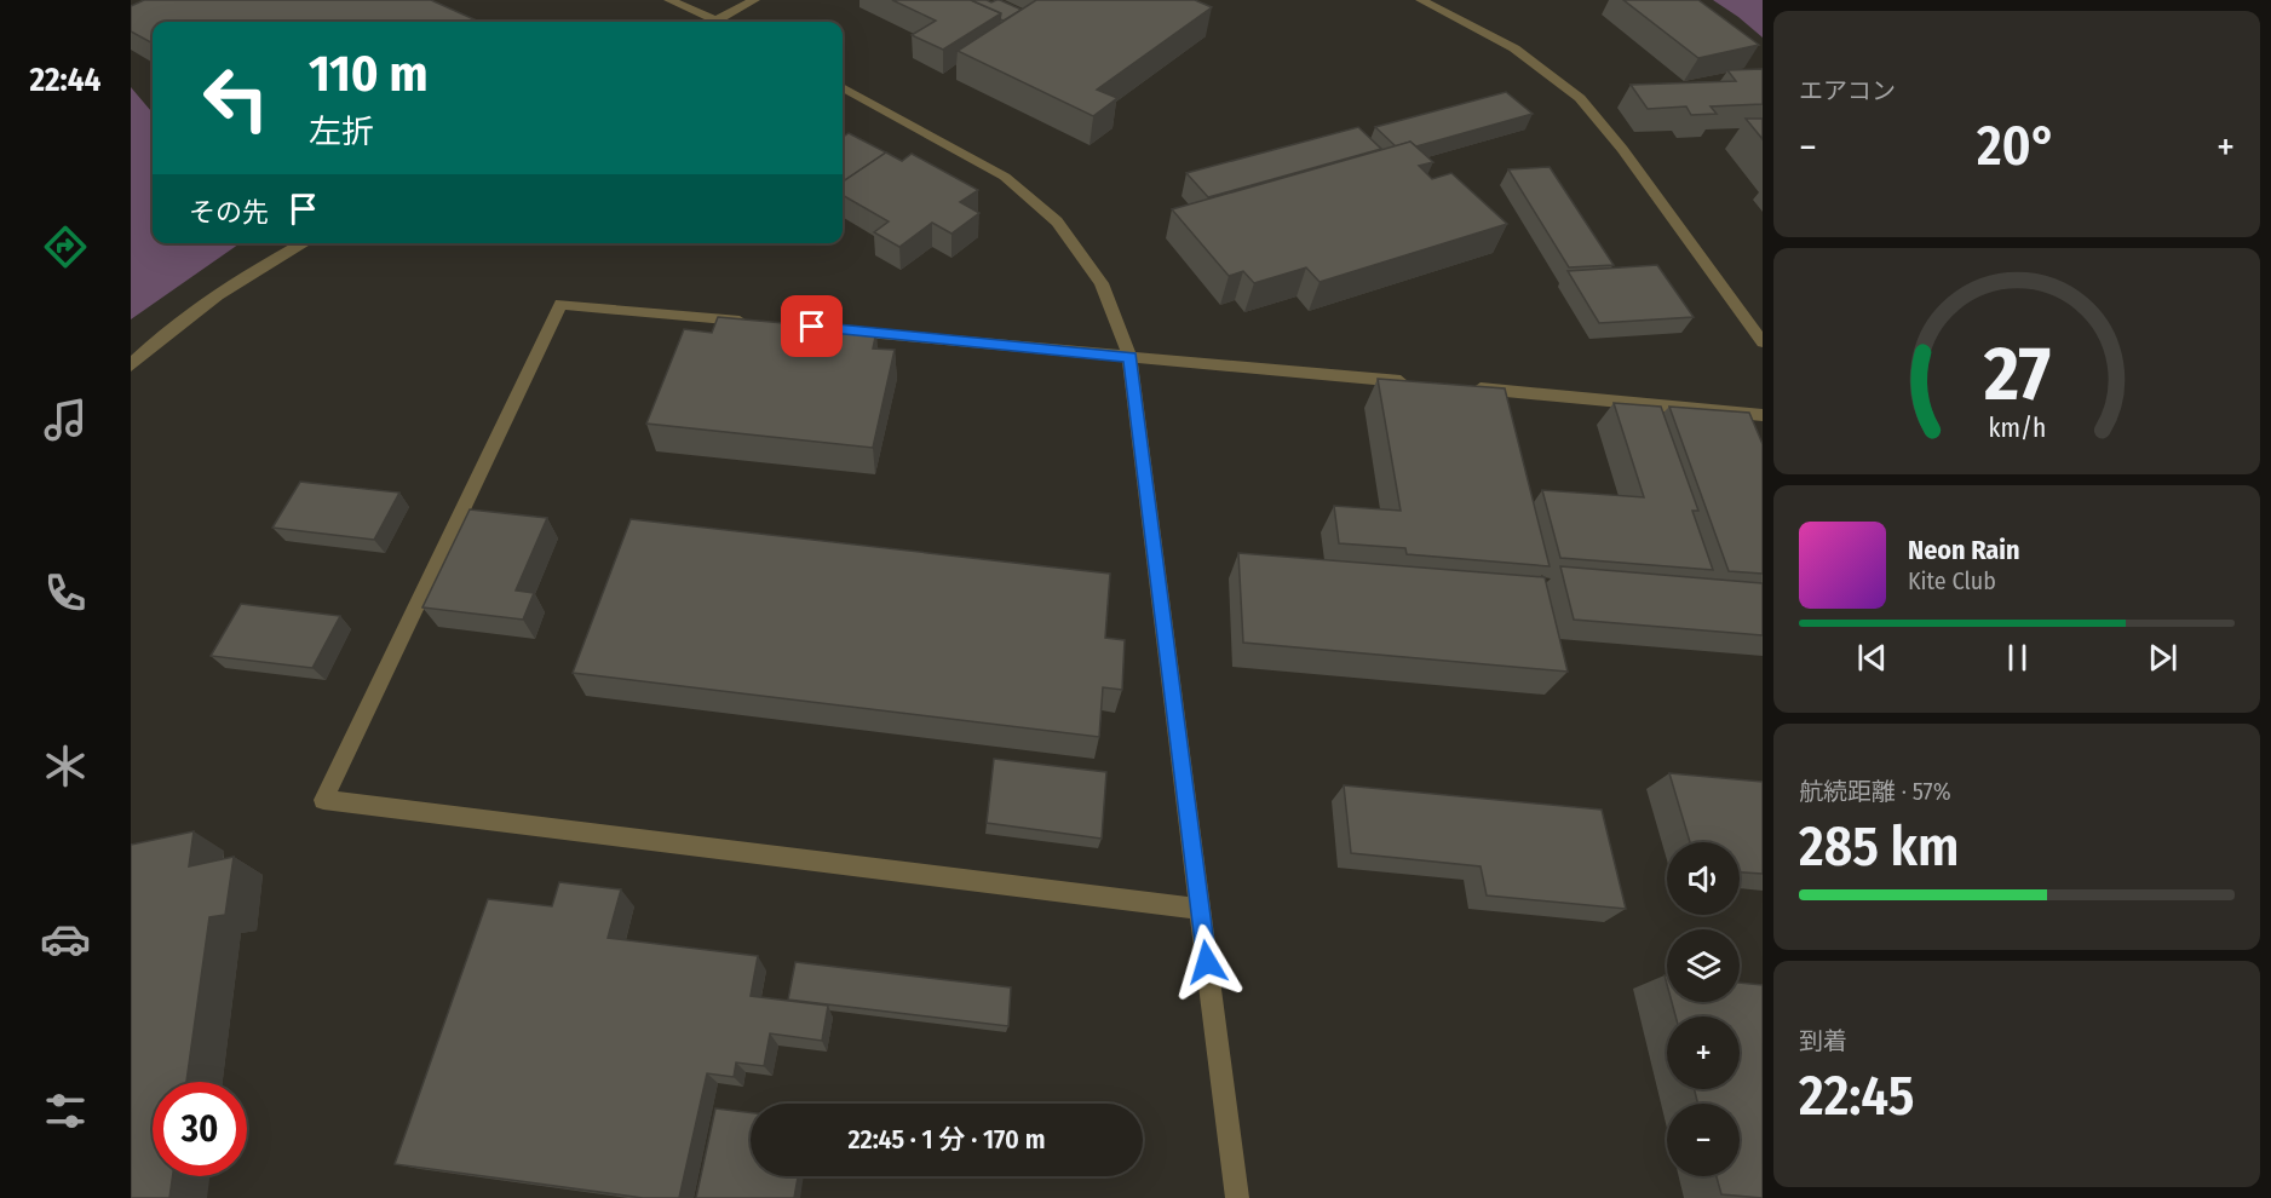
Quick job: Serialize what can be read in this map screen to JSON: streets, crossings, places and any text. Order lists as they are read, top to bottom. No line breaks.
{"page":{"tabs":"22:44","tile":["エアコン",["航続距離 · 57%","285 km"],["到着","22:45"]],"turn":["110 m","左折"],"heat":["−","20°","+"],"then":"その先","song":["Neon Rain","Kite Club"],"map_buttons":["+","−"],"limit":"30","trip":"22:45 · 1 分 · 170 m","gauge":["27","km/h"]}}
